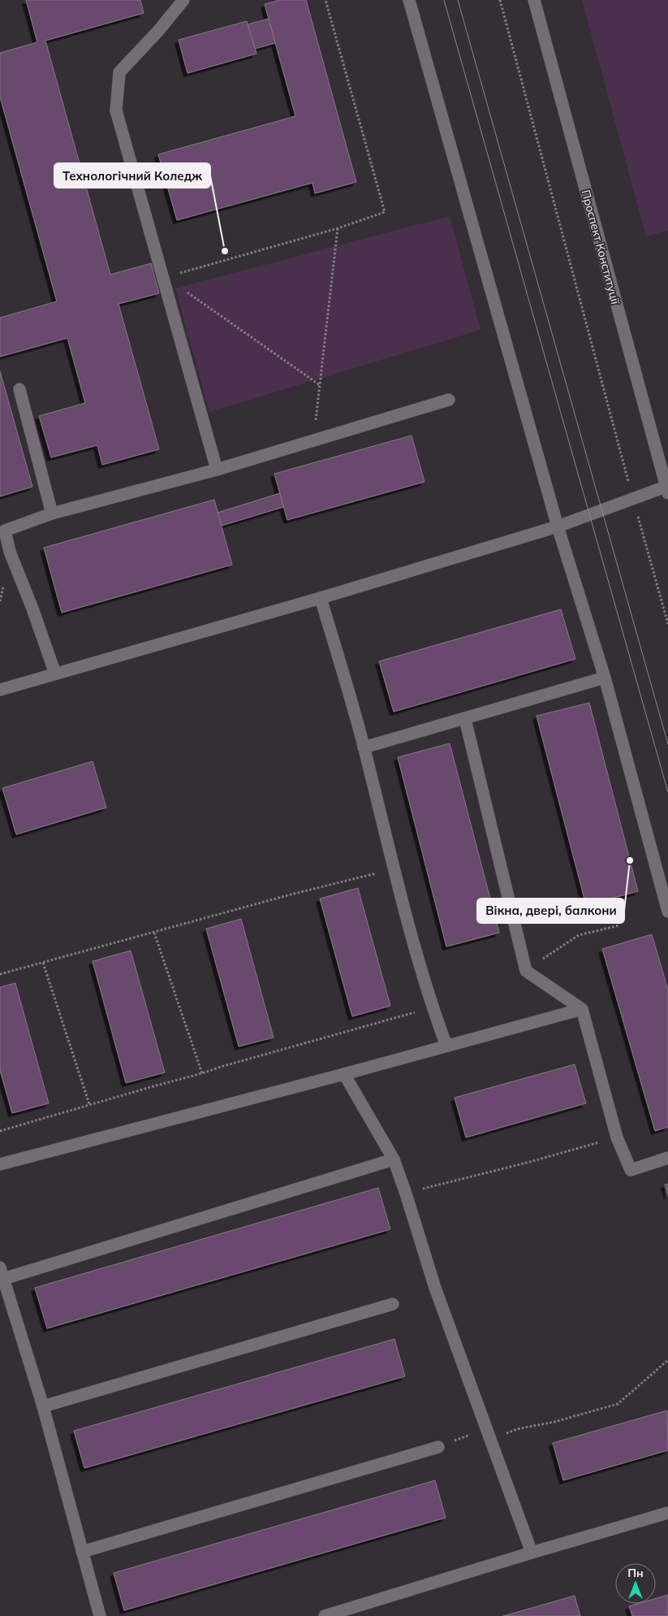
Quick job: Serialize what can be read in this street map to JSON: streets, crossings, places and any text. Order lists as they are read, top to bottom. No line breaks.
{"streets":{"street":["Проспект Конституції"]},"places":["Технологічний Коледж","Вікна, двері, балкони"],"north":"top"}
